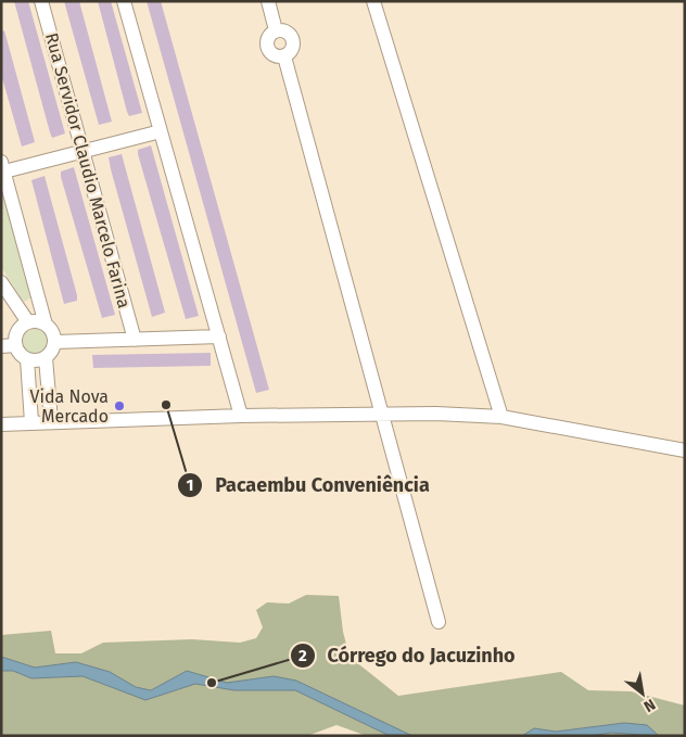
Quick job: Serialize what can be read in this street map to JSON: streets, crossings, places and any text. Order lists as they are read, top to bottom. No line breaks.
{"streets":{"street":["Rua Servidor Claudio Marcelo Farina"]},"places":["Pacaembu Conveniência","Vida Nova Mercado","Córrego do Jacuzinho"],"north":"bottom right"}
